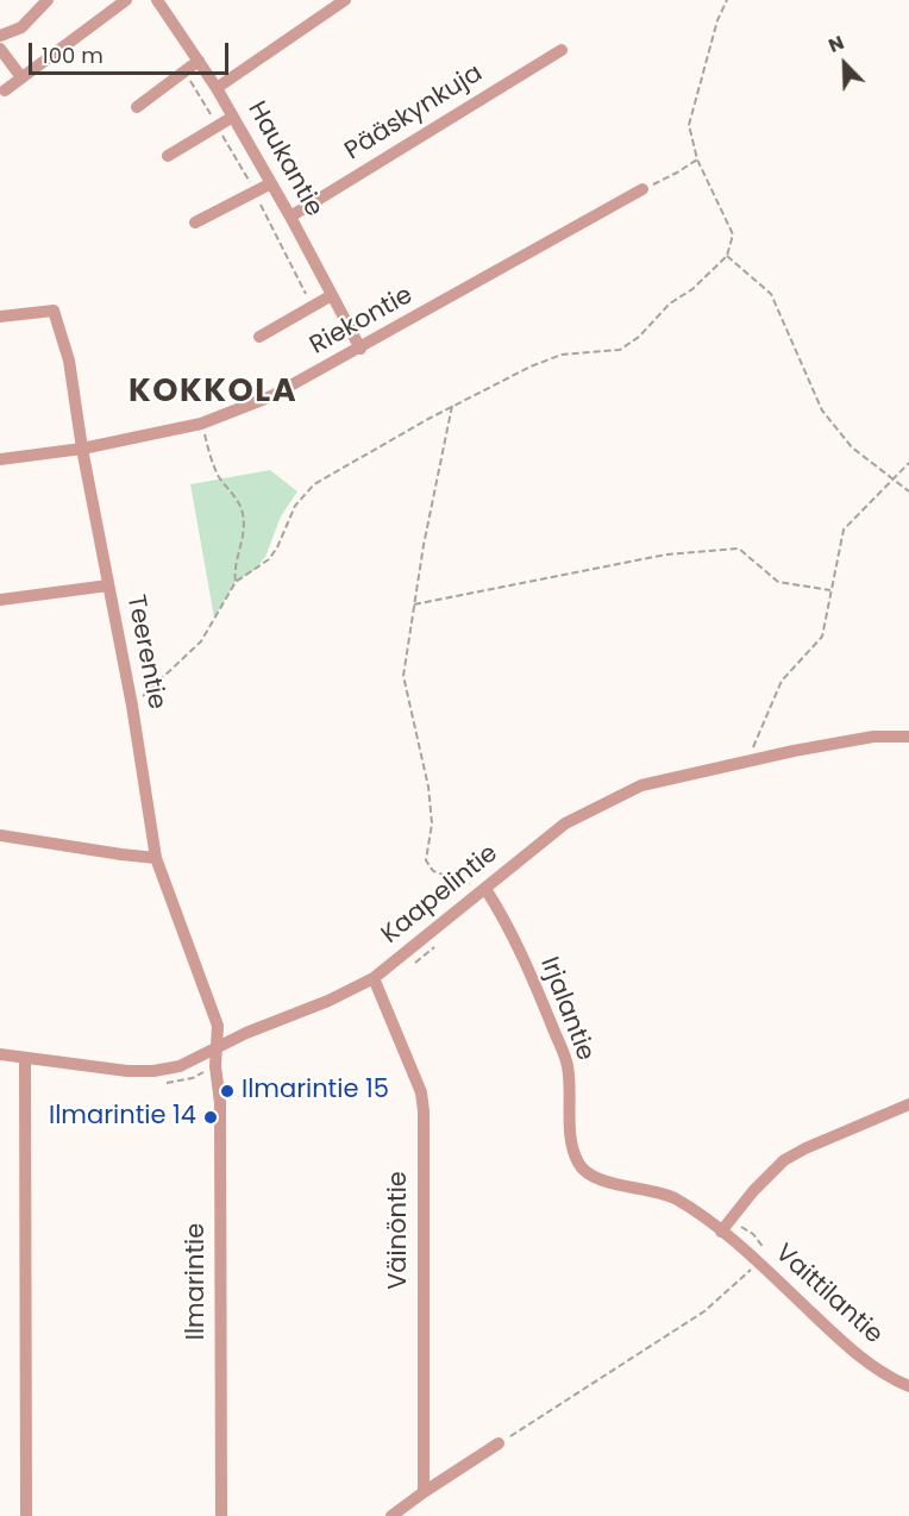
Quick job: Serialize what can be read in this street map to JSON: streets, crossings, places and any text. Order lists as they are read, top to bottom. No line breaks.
{"streets":{"street":["Pääskynkuja","Haukantie","Riekontie","Teerentie","Kaapelintie","Irjalantie","Väinöntie","Ilmarintie","Vaittilantie"]},"crossings":[["Pääskynkuja","Haukantie"],["Haukantie","Riekontie"],["Riekontie","Teerentie"],["Teerentie","Kaapelintie"],["Teerentie","Ilmarintie"],["Kaapelintie","Irjalantie"],["Kaapelintie","Väinöntie"],["Kaapelintie","Ilmarintie"],["Irjalantie","Vaittilantie"]],"districts":["KOKKOLA"],"places":["Ilmarintie 15","Ilmarintie 14"],"scale_bar":"100 m","north":"top left"}
